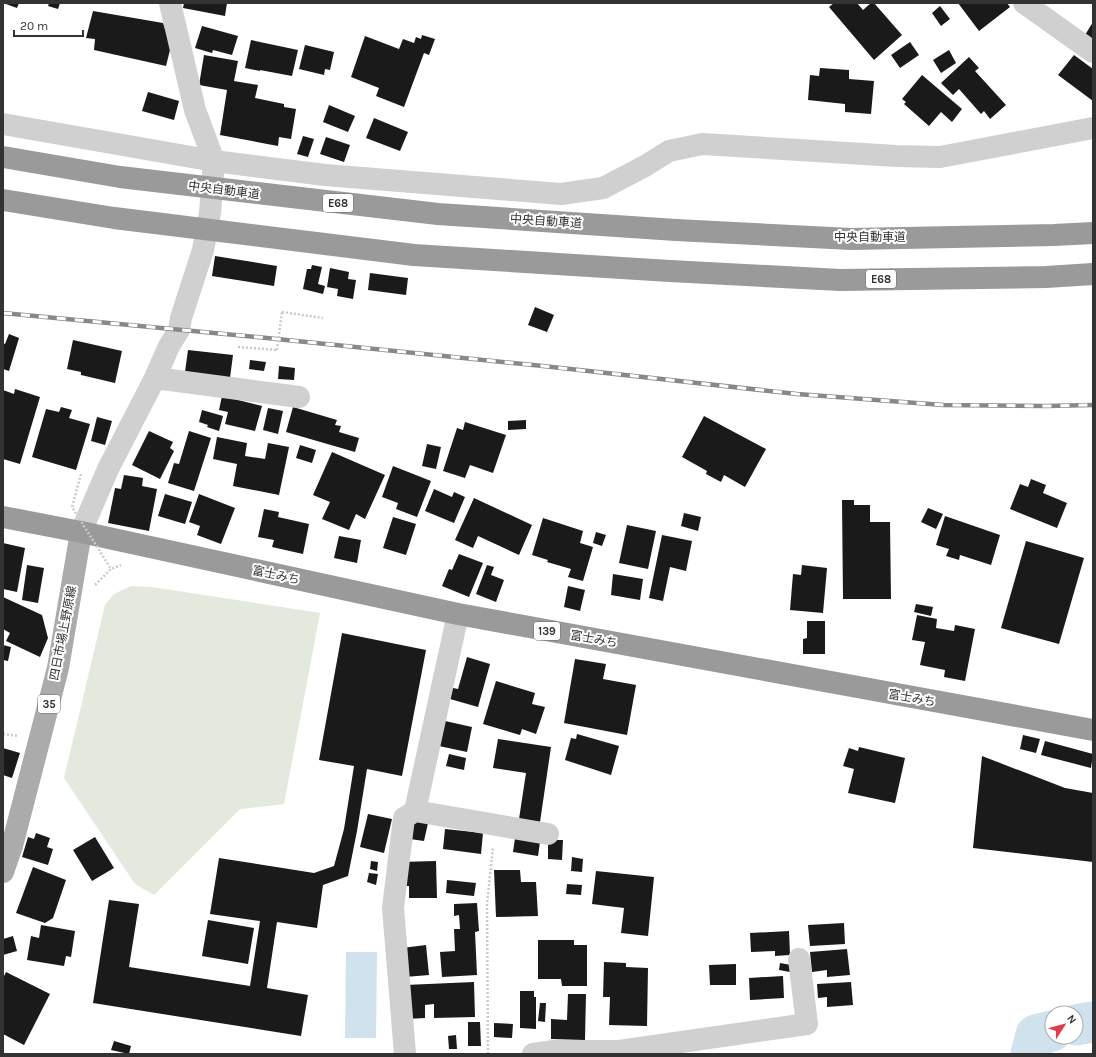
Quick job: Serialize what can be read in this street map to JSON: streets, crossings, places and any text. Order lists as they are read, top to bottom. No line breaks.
{"streets":{"highway":["中央自動車道","E68","富士みち","139"],"main road":["四日市場上野原線","35"]},"crossings":[["富士みち","四日市場上野原線"]],"scale_bar":"20 m","north":"top right"}
